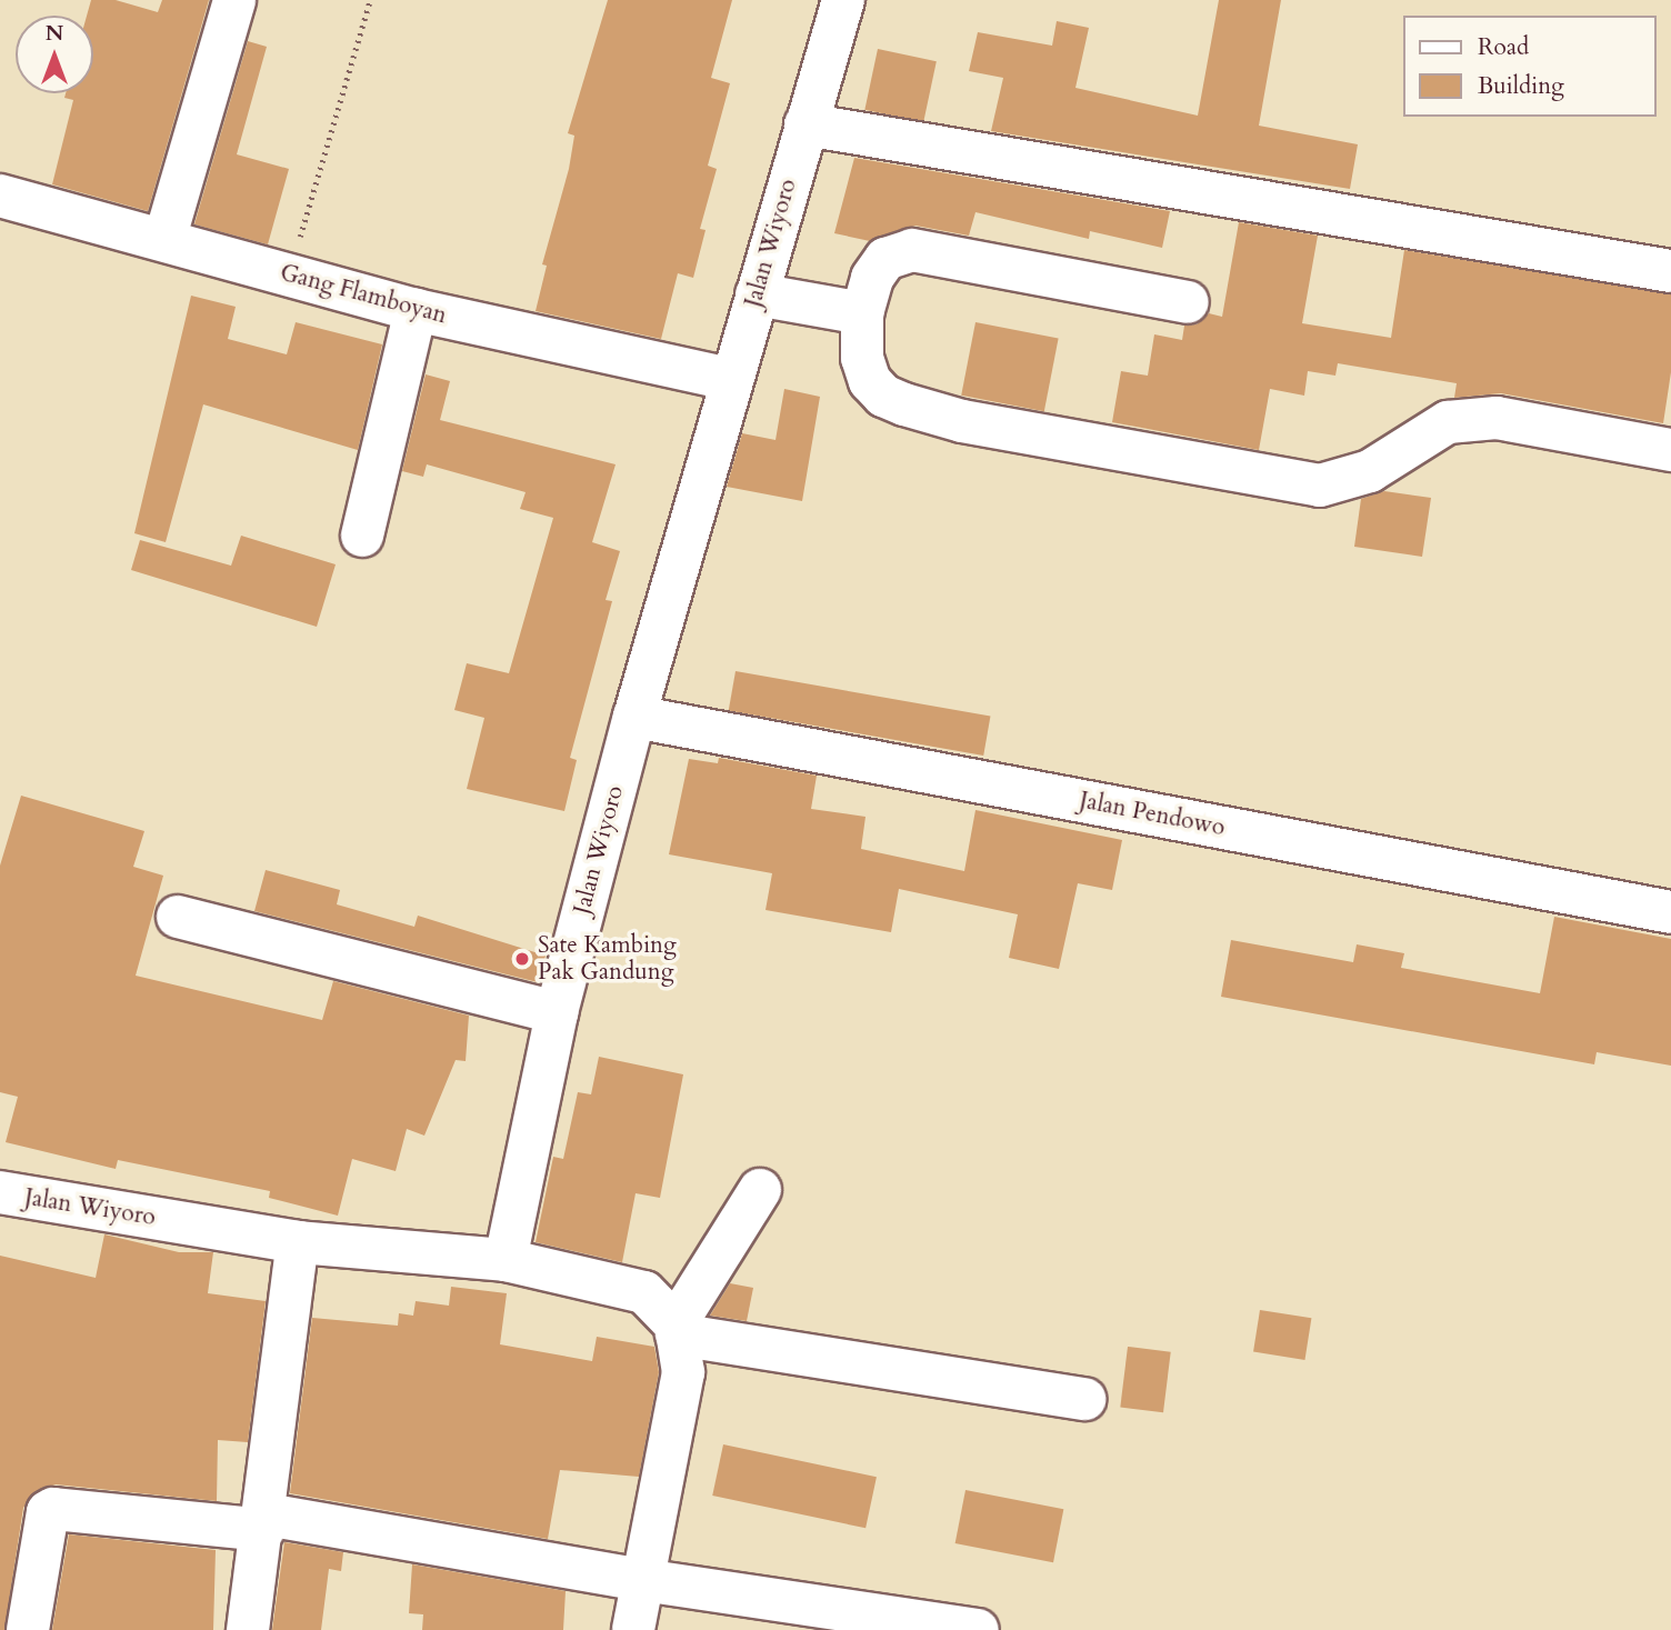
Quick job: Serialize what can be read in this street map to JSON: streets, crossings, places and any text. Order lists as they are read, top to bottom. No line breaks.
{"streets":{"street":["Jalan Wiyoro","Gang Flamboyan","Jalan Pendowo"]},"crossings":[["Jalan Wiyoro","Gang Flamboyan"],["Jalan Wiyoro","Jalan Pendowo"]],"places":["Sate Kambing Pak Gandung"],"legend":["Road","Building"],"north":"top"}
